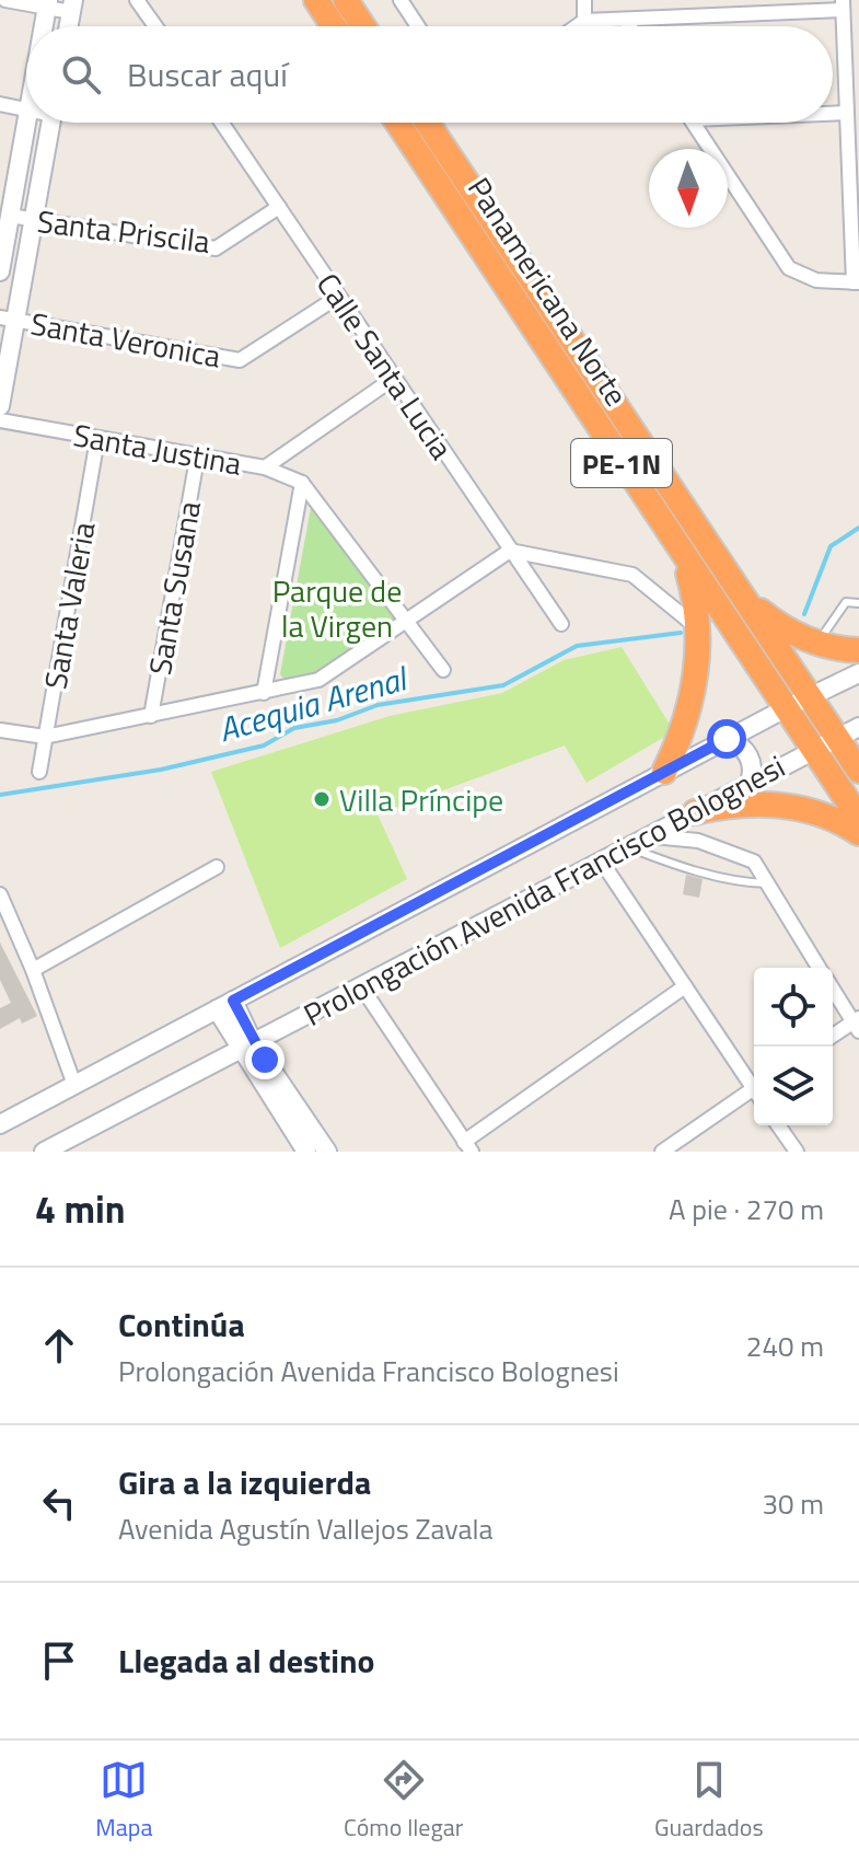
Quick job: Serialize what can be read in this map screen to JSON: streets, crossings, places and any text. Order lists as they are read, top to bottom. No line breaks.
{"streets":{"highway":["Panamericana Norte","PE-1N"],"main road":["Prolongación Avenida Francisco Bolognesi"],"street":["Santa Priscila","Santa Veronica","Calle Santa Lucia","Santa Justina","Santa Susana","Santa Valeria"]},"crossings":[["Santa Priscila","Calle Santa Lucia"],["Panamericana Norte","Prolongación Avenida Francisco Bolognesi"],["Santa Veronica","Calle Santa Lucia"],["Calle Santa Lucia","Santa Justina"],["Santa Justina","Santa Susana"],["Santa Justina","Santa Valeria"]],"water":["Acequia Arenal"],"parks":["Parque de la Virgen"],"places":["Villa Príncipe"],"north":"bottom","page":{"search":"Buscar aquí","heading":["4 min","A pie · 270 m"],"list":[["Continúa","Prolongación Avenida Francisco Bolognesi","240 m"],["Gira a la izquierda","Avenida Agustín Vallejos Zavala","30 m"],"Llegada al destino"],"nav":["Mapa","Cómo llegar","Guardados"]}}
